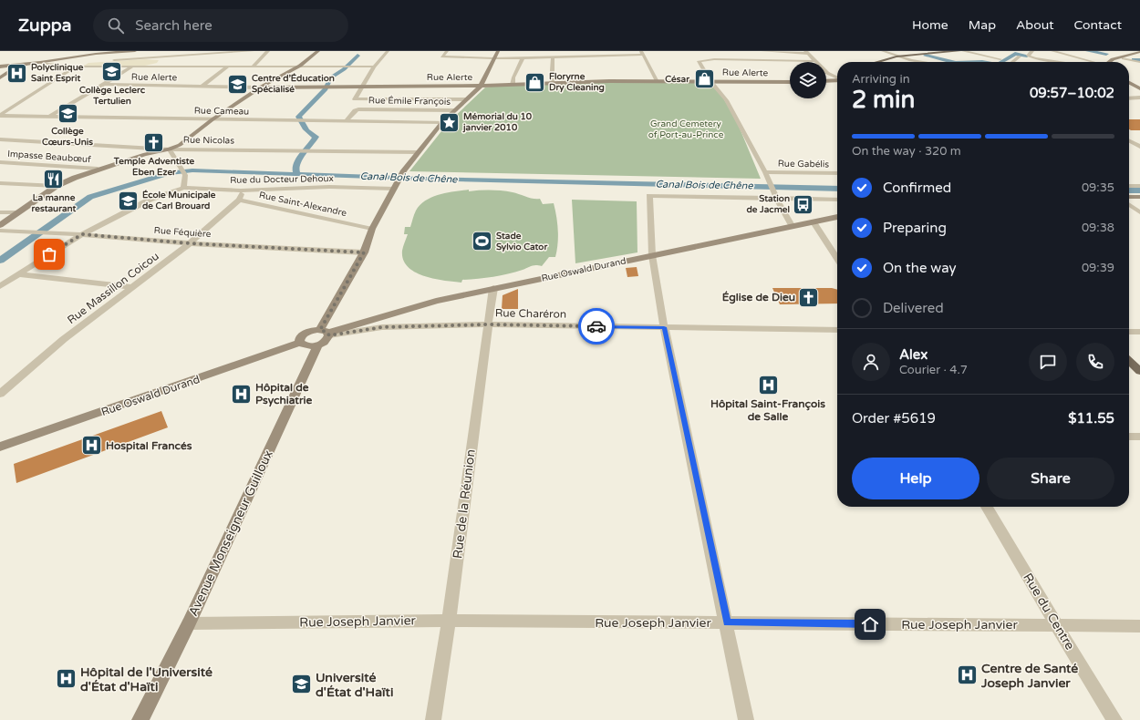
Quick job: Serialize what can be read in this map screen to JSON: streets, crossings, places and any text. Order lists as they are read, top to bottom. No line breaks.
{"streets":{"street":["Rue Alerte","Rue Émile François","Rue Cameau","Rue Nicolas","Impasse Beaubœuf","Rue Gabélis","Rue du Docteur Dehoux","Rue Saint-Alexandre","Rue Féquière","Rue Oswald Durand","Rue Massillon Coicou","Rue Charéron","Rue de la Réunion","Avenue Monseigneur Guilloux","Rue du Centre","Rue Joseph Janvier"]},"crossings":[["Rue Émile François","Rue Cameau"],["Rue Saint-Alexandre","Rue Massillon Coicou"],["Rue Féquière","Rue Massillon Coicou"],["Rue Oswald Durand","Rue Charéron"],["Rue Oswald Durand","Rue de la Réunion"],["Rue Charéron","Rue de la Réunion"],["Rue de la Réunion","Rue Joseph Janvier"],["Avenue Monseigneur Guilloux","Rue Joseph Janvier"],["Rue du Centre","Rue Joseph Janvier"]],"water":["Canal Bois de Chêne"],"parks":["Grand Cemetery of Port-au-Prince"],"places":{"school or university":["Collège Leclerc Tertulien","Centre d’Éducation Spécialisé","Collège Cœurs-Unis","École Municipale de Carl Brouard","Université d'État d'Haïti"],"hospital":["Polyclinique Saint Esprit","Hôpital Saint-François de Salle","Hôpital de Psychiatrie","Hospital Francés","Centre de Santé Joseph Janvier","Hôpital de l'Université d'État d'Haïti"],"shop":["César","Floryrne Dry Cleaning"],"place":["Mémorial du 10 janvier 2010"],"church":["Temple Adventiste Eben Ezer","Église de Dieu"],"restaurant":["La manne restaurant"],"bus stop":["Station de Jacmel"],"sports":["Stade Sylvio Cator"]},"page":{"header":"Zuppa","search":"Search here","nav":["Home","Map","About","Contact"],"heading":["2 min","Arriving in","09:57–10:02"],"panel":["Alex","Courier · 4.7","Order #5619","$11.55"],"bar":"On the way · 320 m","list":[["Confirmed","09:35"],["Preparing","09:38"],["On the way","09:39"],"Delivered"],"buttons":["Help","Share"]}}
